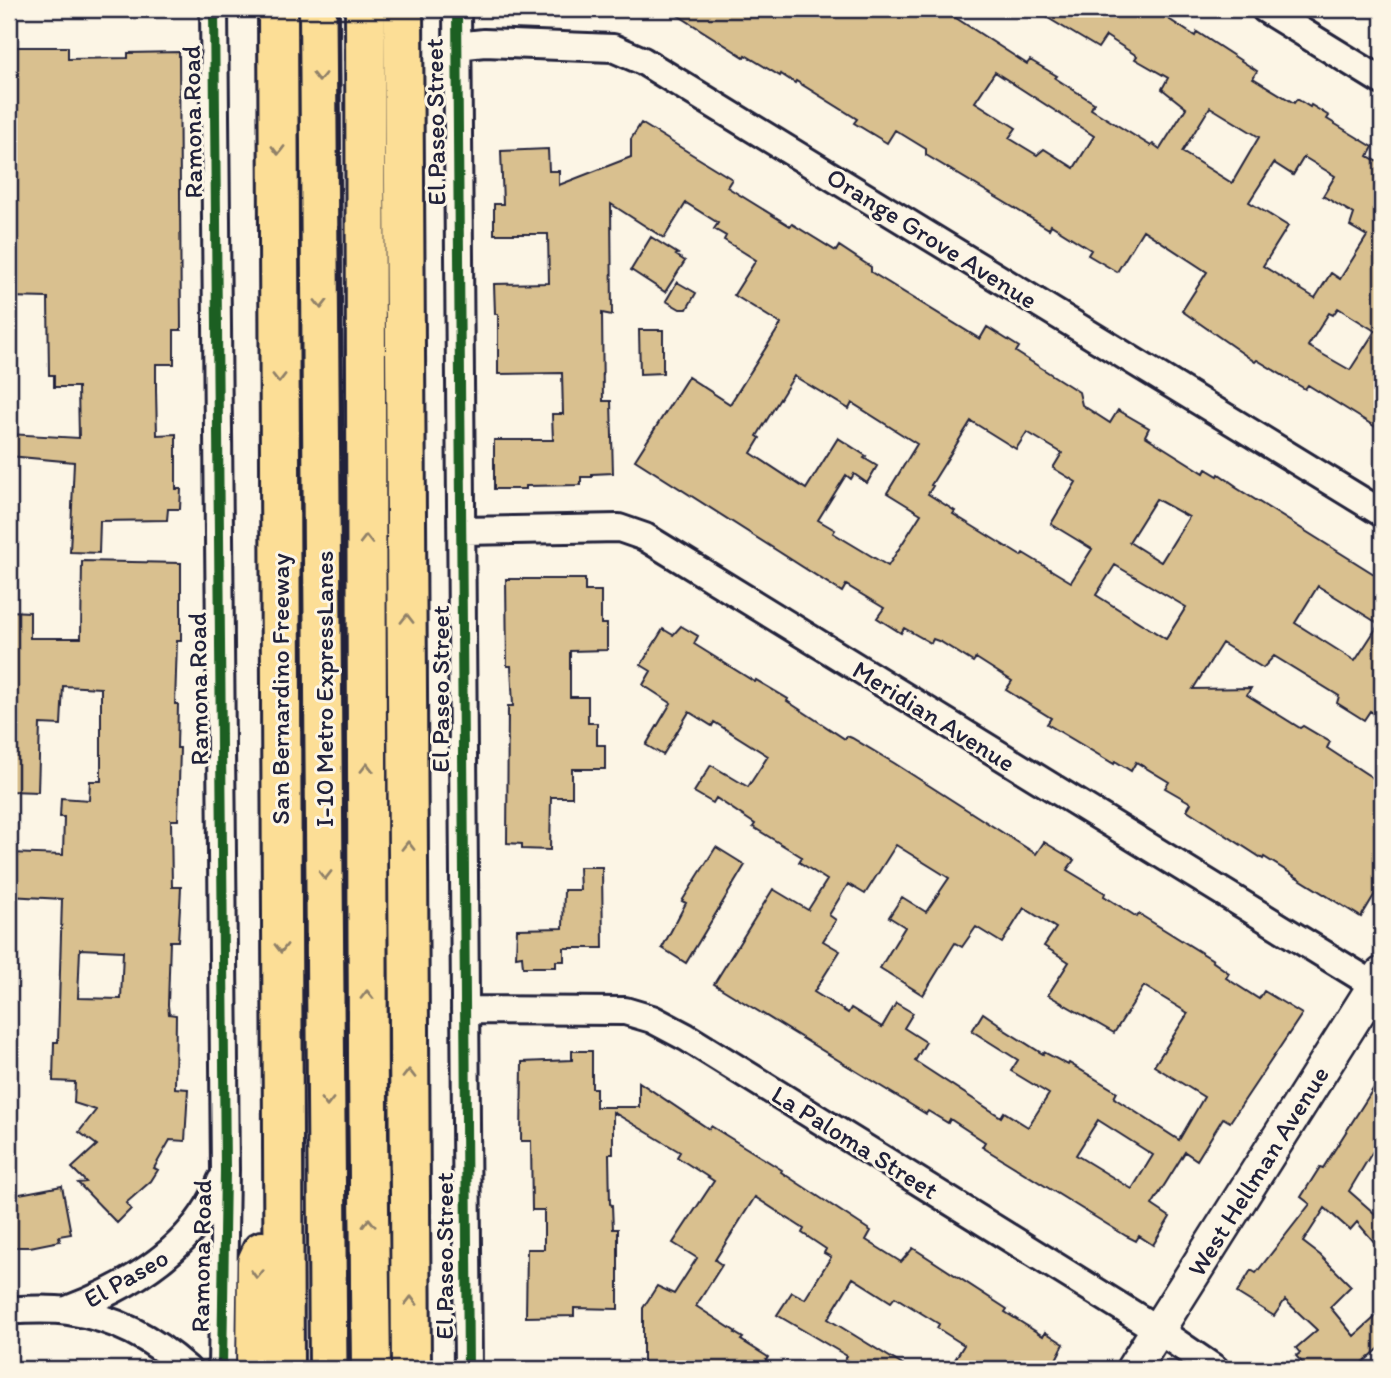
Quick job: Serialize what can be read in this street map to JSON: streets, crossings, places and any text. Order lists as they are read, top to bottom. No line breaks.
{"streets":{"highway":["San Bernardino Freeway","I-10 Metro ExpressLanes"],"street":["Ramona Road","El Paseo Street","Orange Grove Avenue","Meridian Avenue","La Paloma Street","West Hellman Avenue","El Paseo"]},"crossings":[["Ramona Road","El Paseo"],["El Paseo Street","Orange Grove Avenue"],["El Paseo Street","Meridian Avenue"],["El Paseo Street","La Paloma Street"],["Meridian Avenue","West Hellman Avenue"],["La Paloma Street","West Hellman Avenue"]]}
